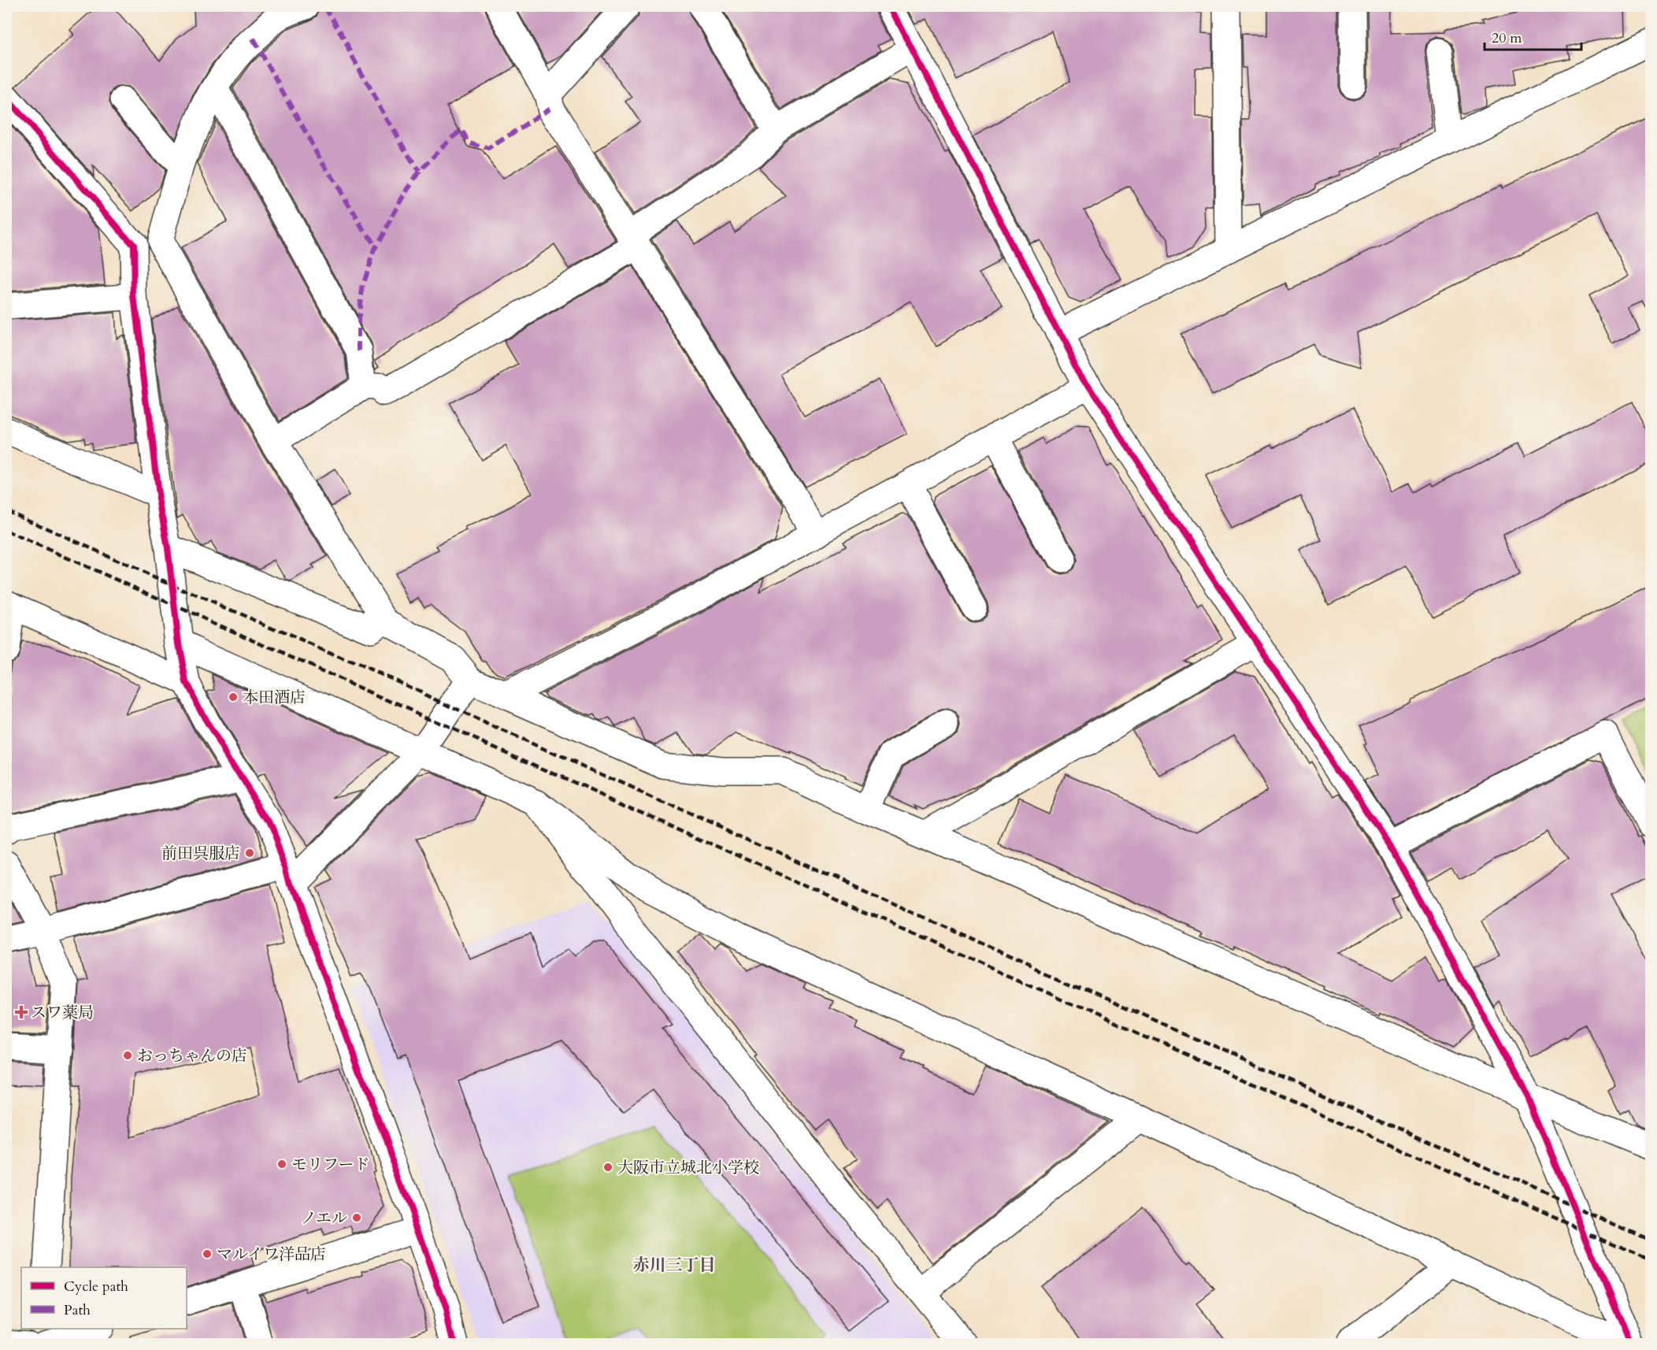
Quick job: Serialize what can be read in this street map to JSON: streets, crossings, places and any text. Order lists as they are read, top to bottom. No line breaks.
{"districts":["赤川三丁目"],"places":{"other":["本田酒店","前田呉服店","おっちゃんの店","モリフード","大阪市立城北小学校","ノエル","マルイワ洋品店"],"health":["スワ薬局"]},"legend":["Cycle path","Path"],"scale_bar":"20 m"}
